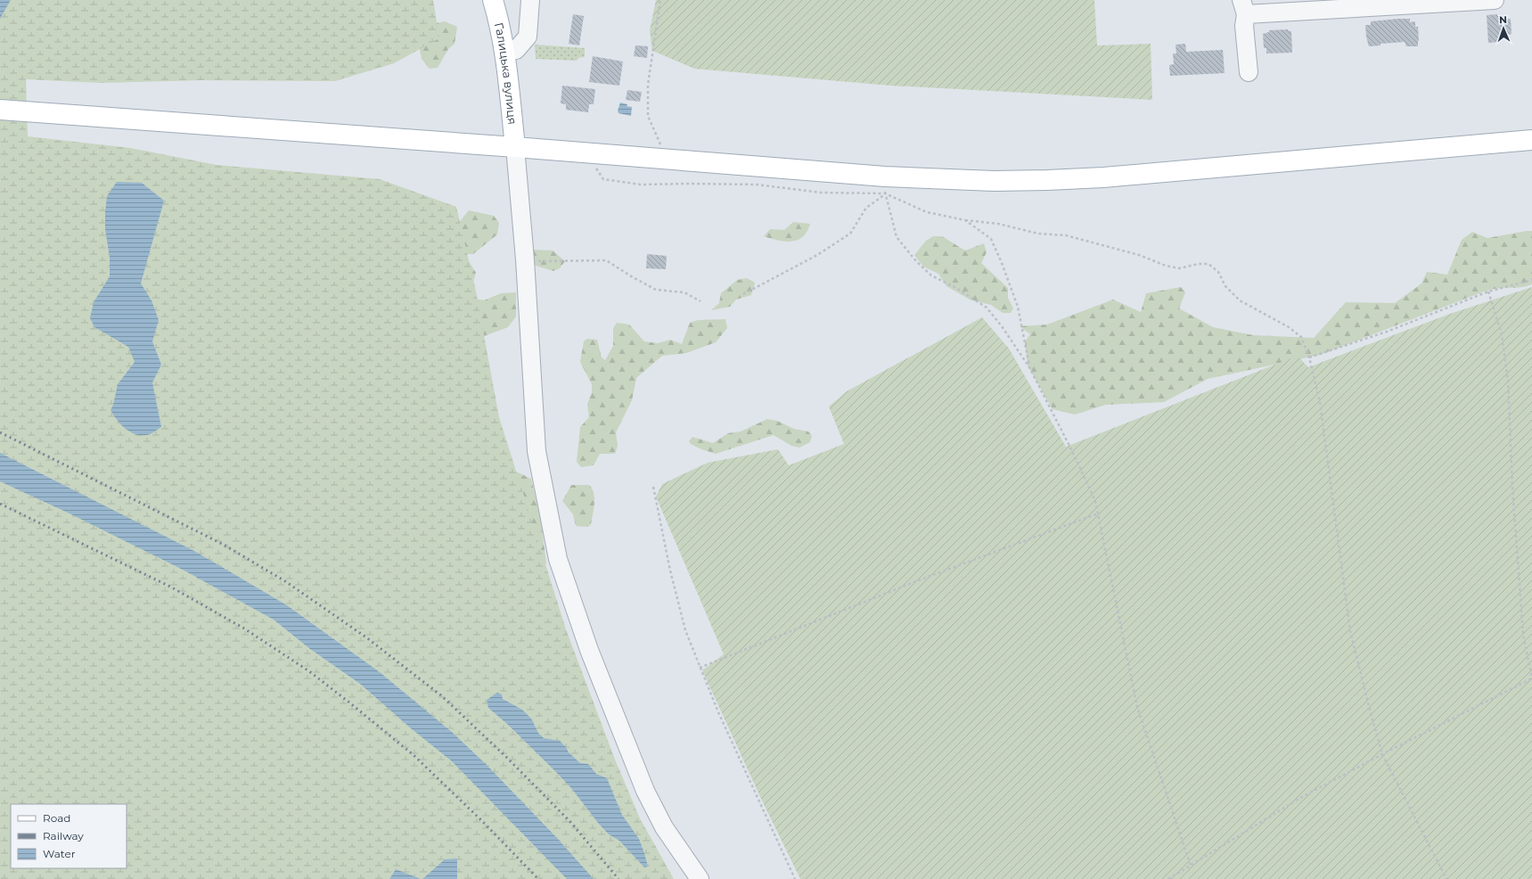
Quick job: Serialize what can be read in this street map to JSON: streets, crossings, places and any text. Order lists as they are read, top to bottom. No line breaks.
{"streets":{"main road":["Галицька вулиця"]},"legend":["Road","Railway","Water"],"north":"top"}
